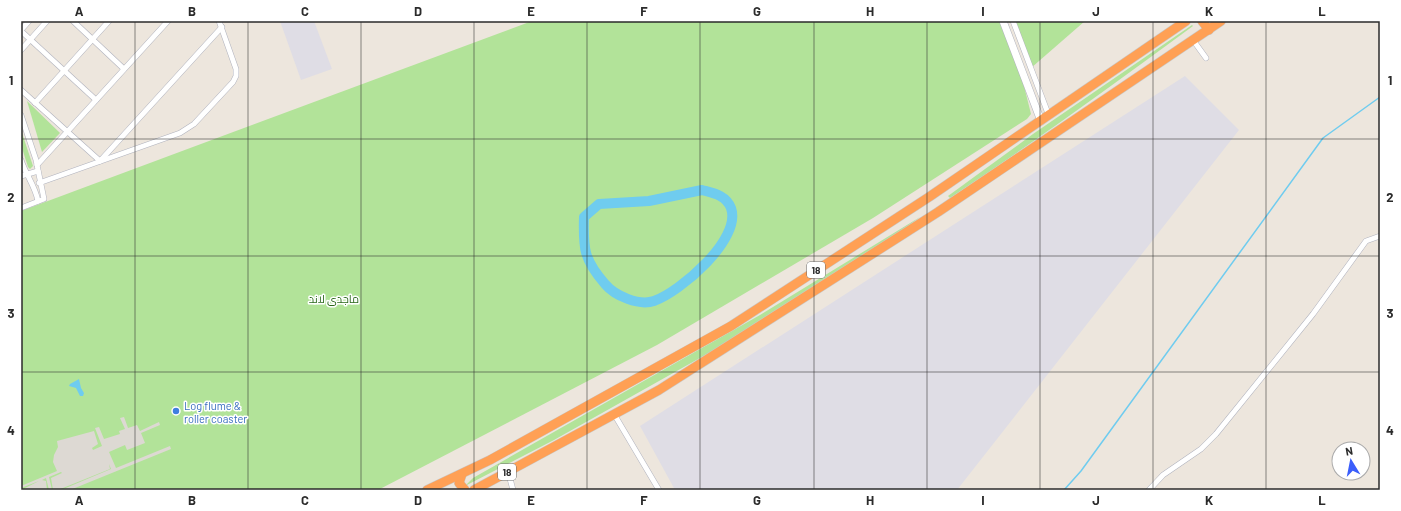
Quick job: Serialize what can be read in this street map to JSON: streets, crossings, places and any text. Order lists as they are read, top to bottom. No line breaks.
{"streets":{"highway":["18"]},"parks":["ماجدی لاند"],"places":["Log flume & roller coaster"],"north":"top","grid":{"columns":["A","B","C","D","E","F","G","H","I","J","K","L"],"rows":["1","2","3","4"]}}
